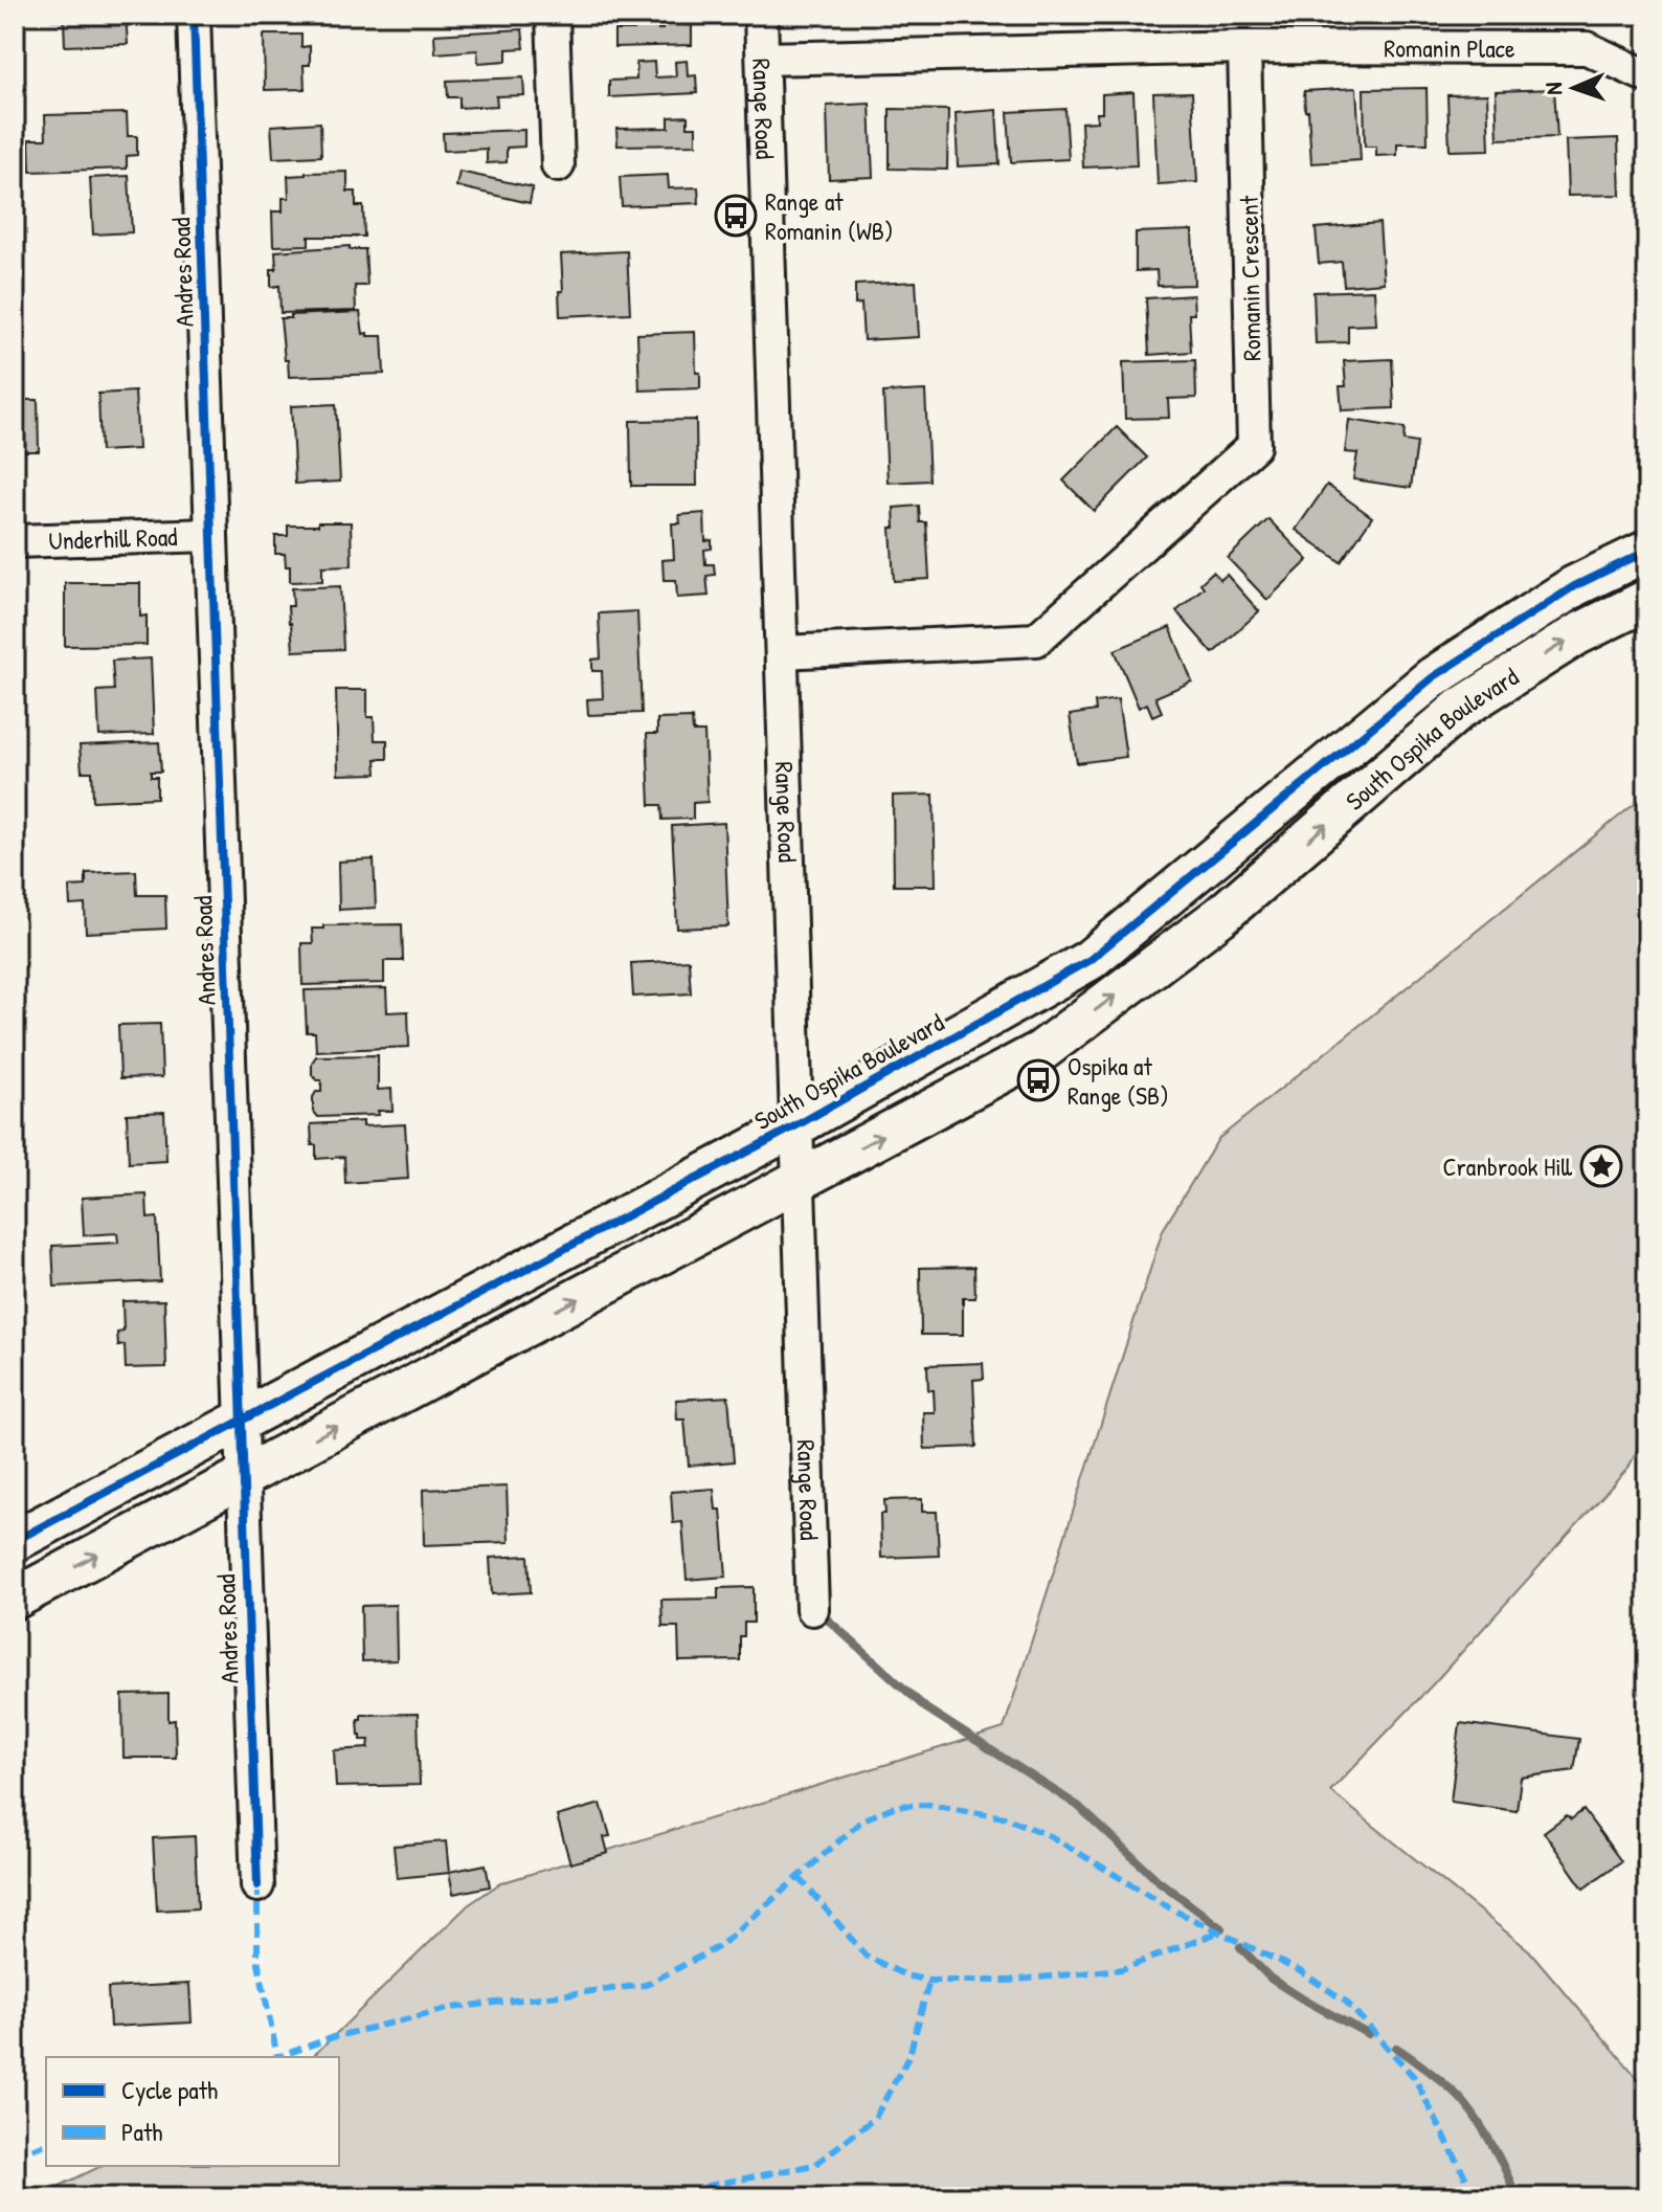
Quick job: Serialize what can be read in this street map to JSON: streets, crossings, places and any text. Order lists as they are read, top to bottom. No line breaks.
{"streets":{"main road":["South Ospika Boulevard"],"street":["Romanin Place","Range Road","Andres Road","Romanin Crescent","Underhill Road"]},"crossings":[["Romanin Place","Romanin Crescent"],["Range Road","Romanin Crescent"],["Range Road","South Ospika Boulevard"],["Andres Road","Underhill Road"],["Andres Road","South Ospika Boulevard"]],"places":{"bus stop":["Range at Romanin (WB)","Ospika at Range (SB)"],"place":["Cranbrook Hill"]},"legend":["Cycle path","Path"],"north":"left"}
